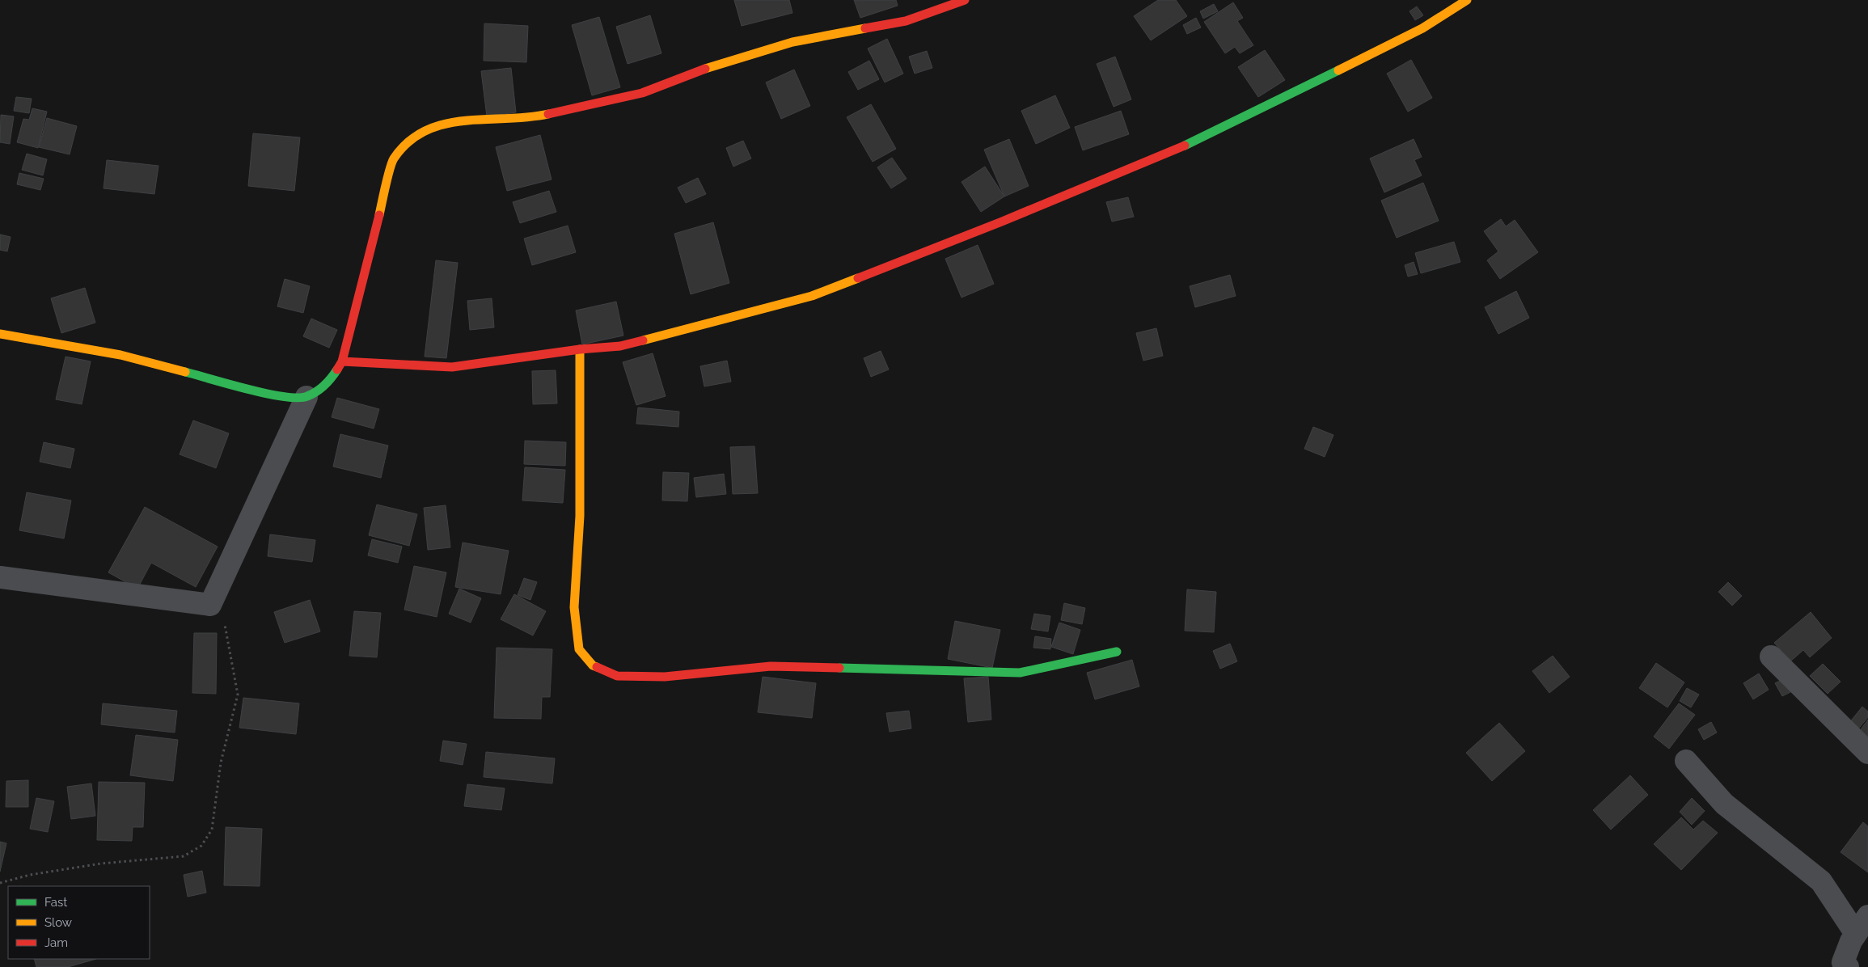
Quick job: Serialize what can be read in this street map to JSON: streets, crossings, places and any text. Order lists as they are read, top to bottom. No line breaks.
{"legend":["Fast","Slow","Jam"]}
